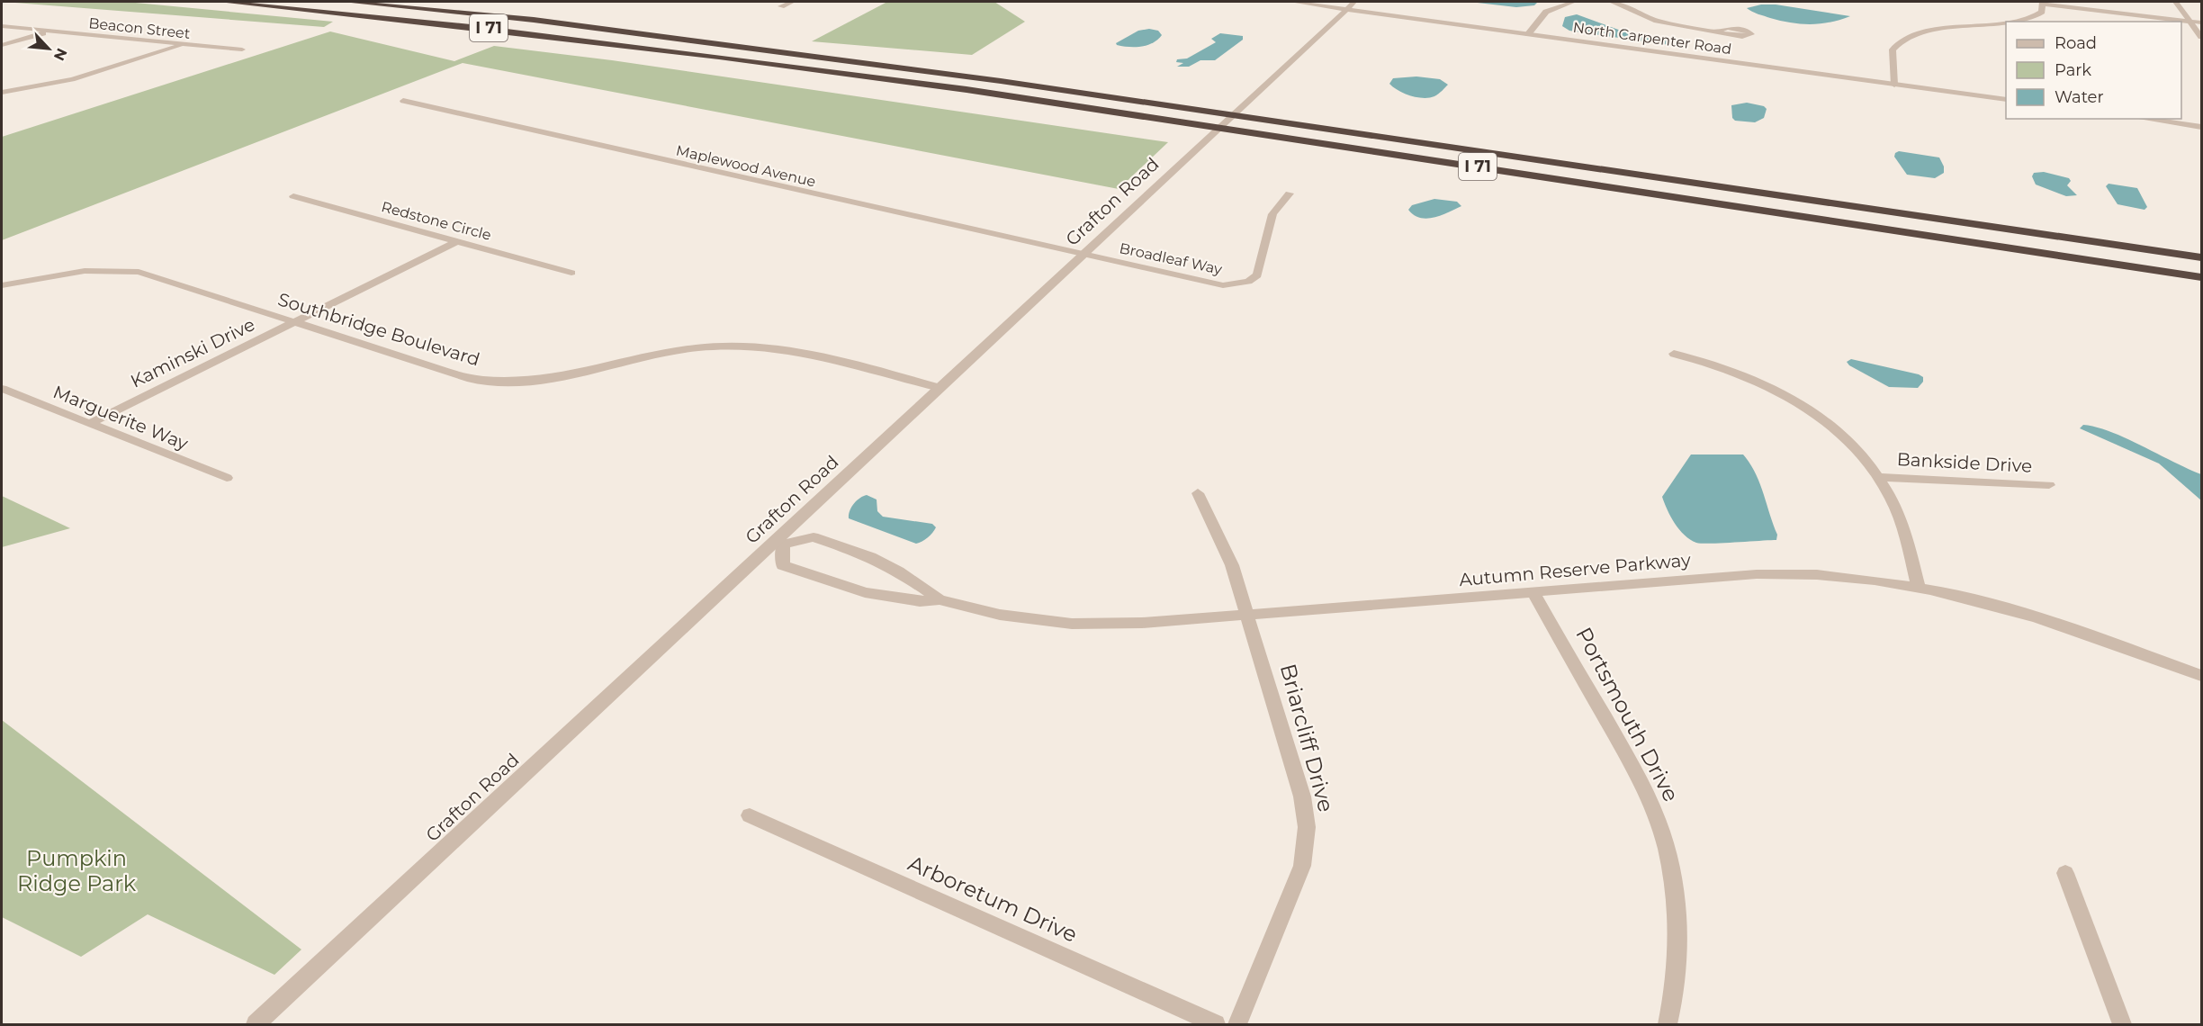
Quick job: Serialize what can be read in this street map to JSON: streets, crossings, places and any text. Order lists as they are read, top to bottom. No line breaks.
{"streets":{"highway":["I 71"],"street":["Beacon Street","North Carpenter Road","Maplewood Avenue","Grafton Road","Redstone Circle","Broadleaf Way","Southbridge Boulevard","Kaminski Drive","Marguerite Way","Bankside Drive","Autumn Reserve Parkway","Portsmouth Drive","Briarcliff Drive","Arboretum Drive"]},"crossings":[["North Carpenter Road","Grafton Road"],["Maplewood Avenue","Grafton Road"],["Maplewood Avenue","Broadleaf Way"],["Grafton Road","Broadleaf Way"],["Grafton Road","Southbridge Boulevard"],["Grafton Road","Autumn Reserve Parkway"],["Redstone Circle","Kaminski Drive"],["Southbridge Boulevard","Kaminski Drive"],["Kaminski Drive","Marguerite Way"],["Autumn Reserve Parkway","Portsmouth Drive"],["Autumn Reserve Parkway","Briarcliff Drive"]],"parks":["Pumpkin Ridge Park"],"legend":["Road","Park","Water"],"north":"bottom right"}
